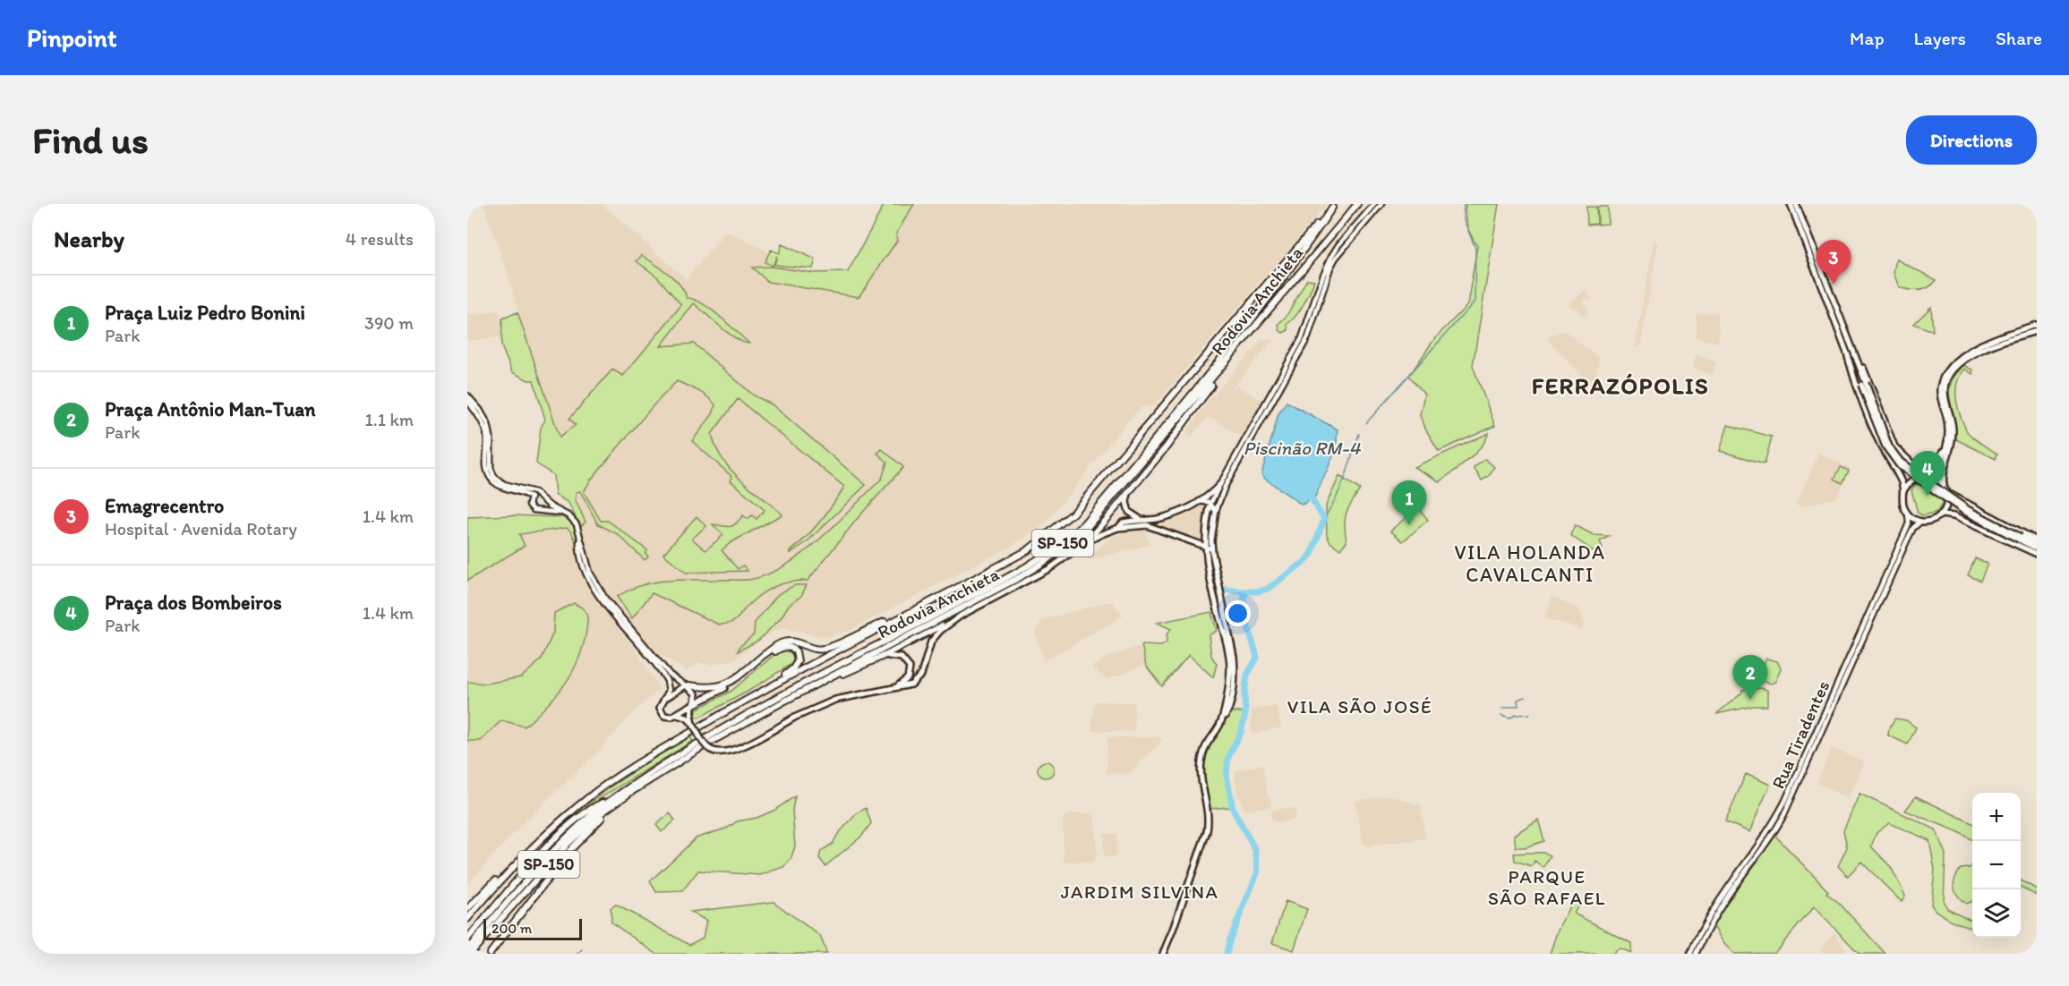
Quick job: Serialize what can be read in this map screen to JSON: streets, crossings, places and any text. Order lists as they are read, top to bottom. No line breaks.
{"streets":{"highway":["Rodovia Anchieta","SP-150"],"street":["Rua Tiradentes"]},"districts":["FERRAZÓPOLIS","VILA HOLANDA CAVALCANTI","VILA SÃO JOSÉ","PARQUE SÃO RAFAEL","JARDIM SILVINA"],"water":["Piscinão RM-4"],"scale_bar":"200 m","page":{"header":"Pinpoint","nav":["Map","Layers","Share"],"buttons":"Directions","title":"Find us","heading":["Nearby","4 results"],"pins":["3","4","1","2"],"list":[{"mark":"1","name":"Praça Luiz Pedro Bonini","note":"Park","value":"390 m"},{"mark":"2","name":"Praça Antônio Man-Tuan","note":"Park","value":"1.1 km"},{"mark":"3","name":"Emagrecentro","note":"Hospital · Avenida Rotary","value":"1.4 km"},{"mark":"4","name":"Praça dos Bombeiros","note":"Park","value":"1.4 km"}],"map_buttons":["+","−"],"scale":"200 m"}}
